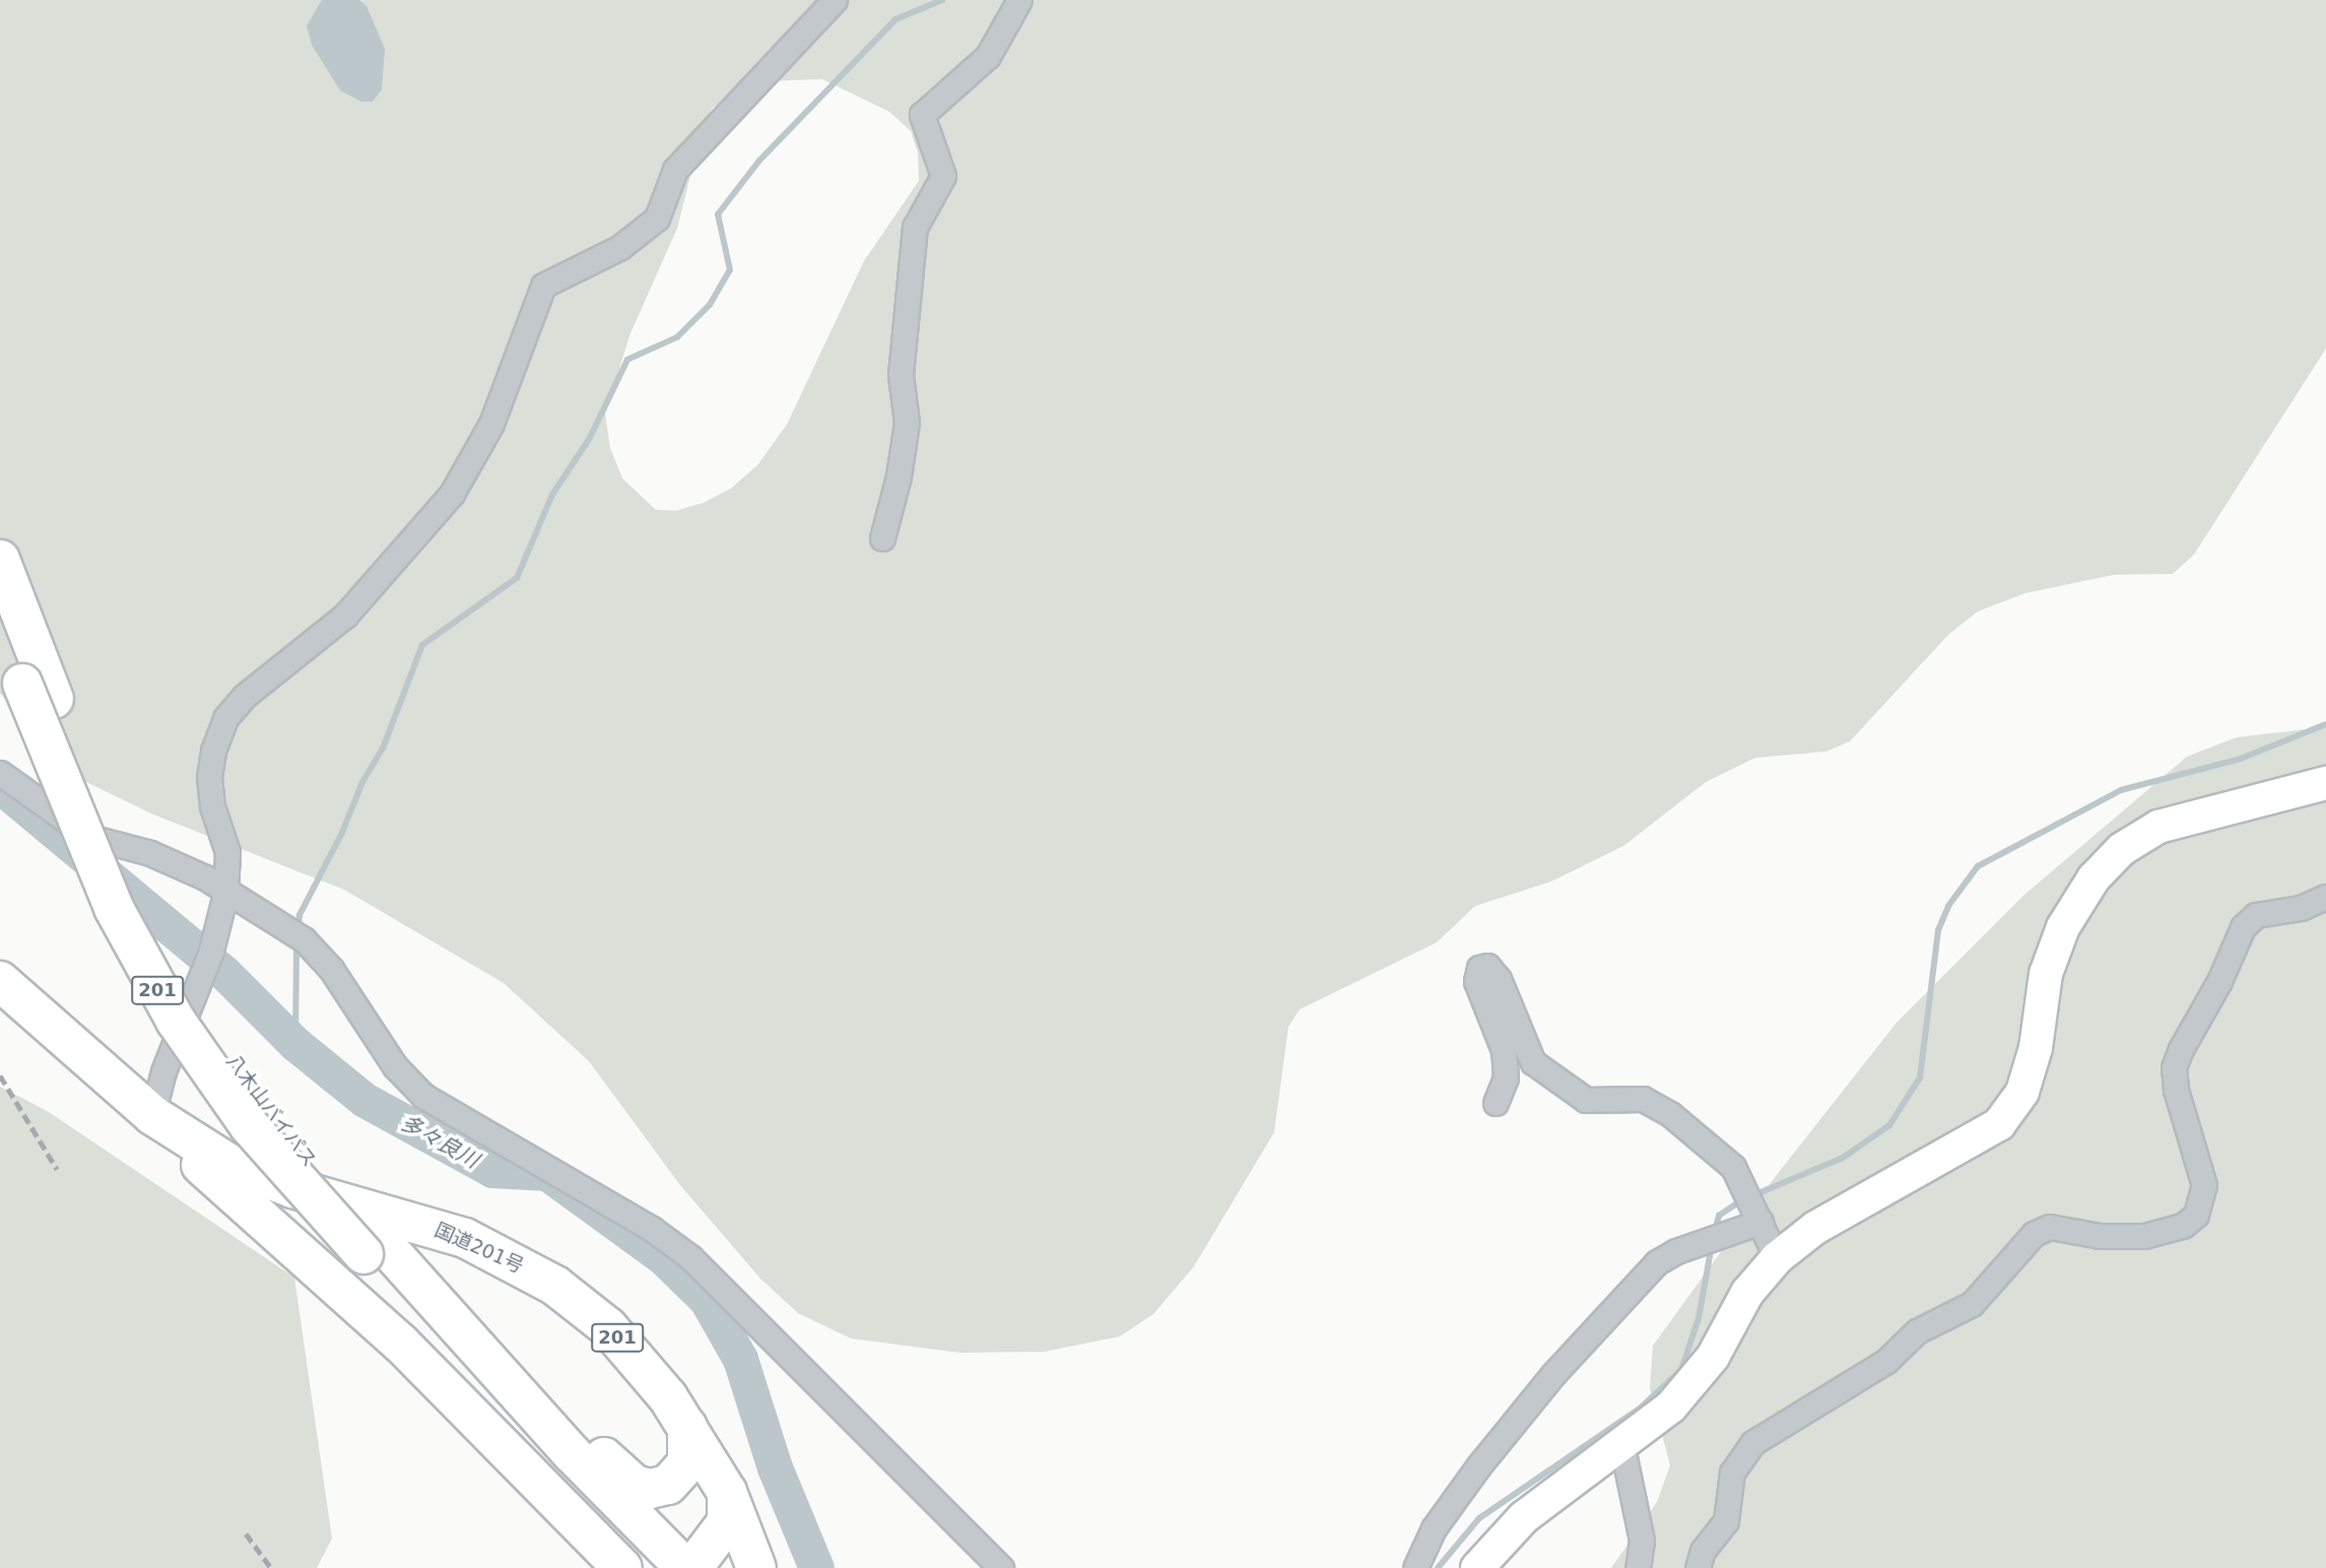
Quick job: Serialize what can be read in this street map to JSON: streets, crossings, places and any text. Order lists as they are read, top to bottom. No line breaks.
{"streets":{"highway":["201","八木山バイパス","国道201号"]},"crossings":[["八木山バイパス","国道201号"]],"water":["多々良川"]}
